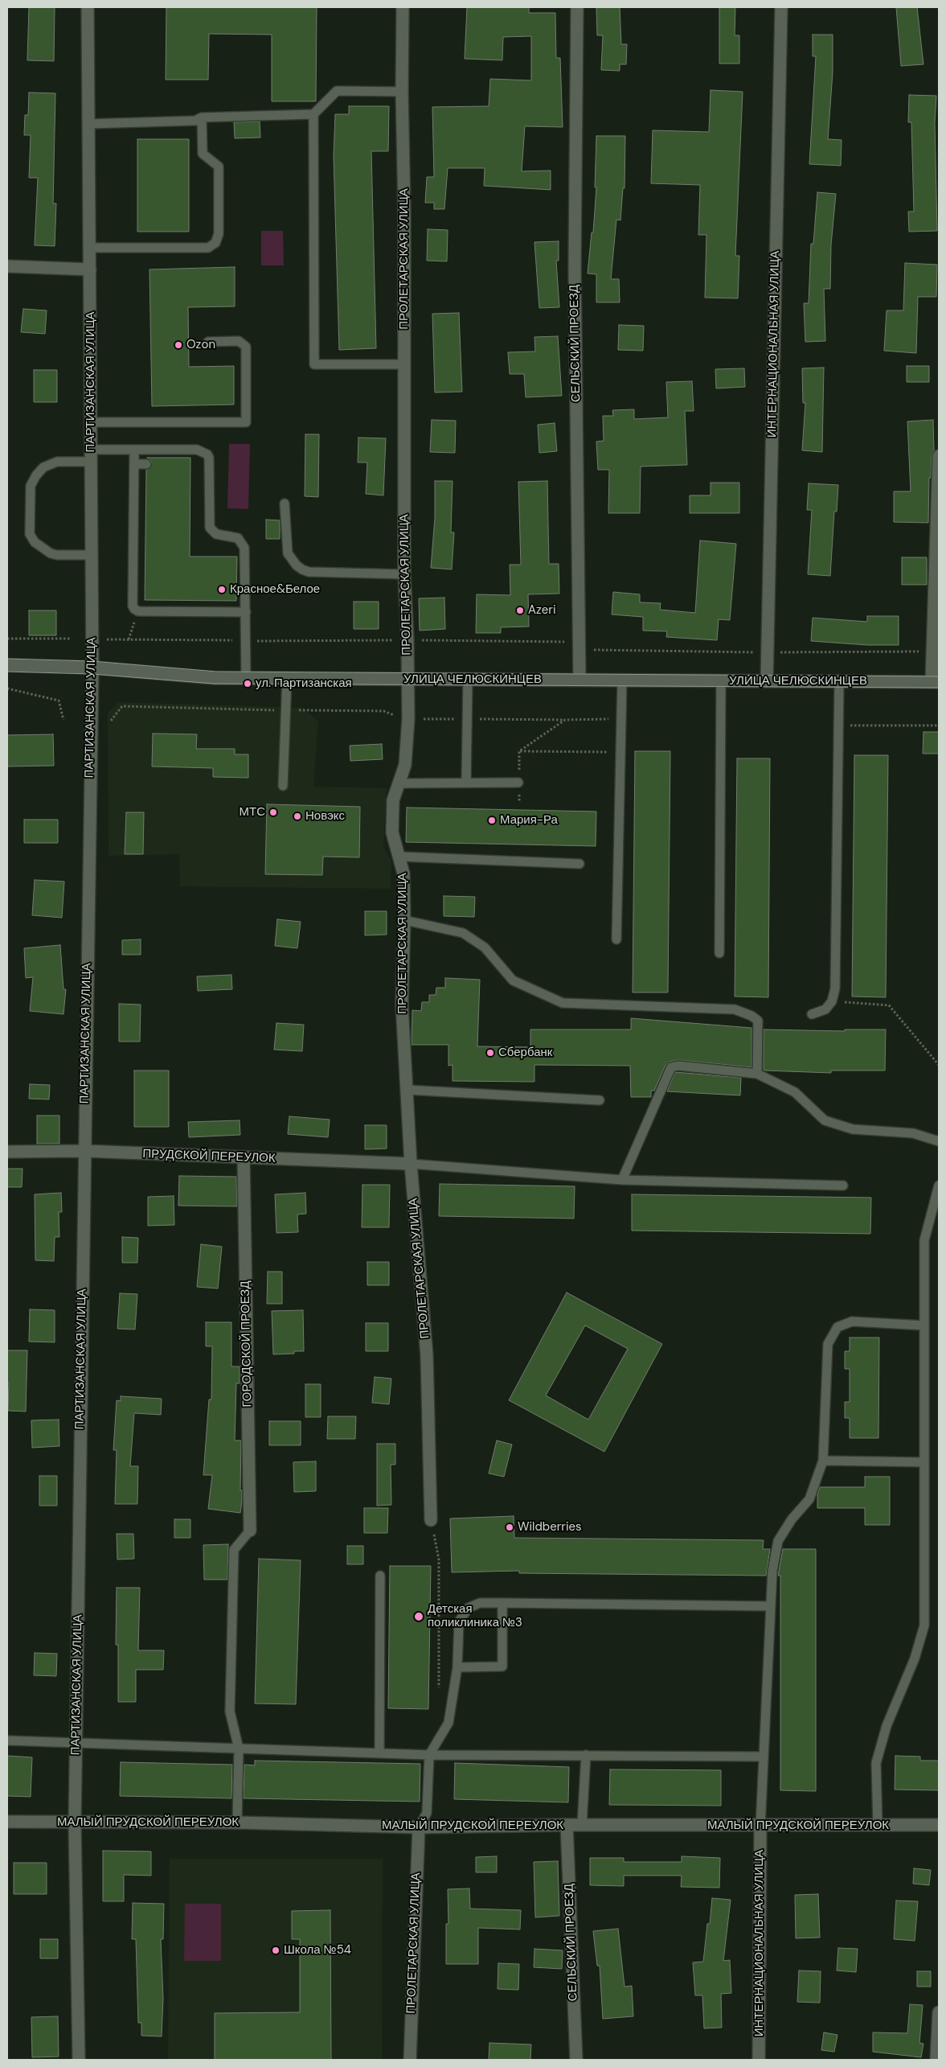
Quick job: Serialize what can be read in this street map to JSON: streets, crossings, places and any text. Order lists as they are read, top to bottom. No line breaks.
{"streets":{"street":["ПРОЛЕТАРСКАЯ УЛИЦА","СЕЛЬСКИЙ ПРОЕЗД","ИНТЕРНАЦИОНАЛЬНАЯ УЛИЦА","ПАРТИЗАНСКАЯ УЛИЦА","УЛИЦА ЧЕЛЮСКИНЦЕВ","ПРУДСКОЙ ПЕРЕУЛОК","ГОРОДСКОЙ ПРОЕЗД","МАЛЫЙ ПРУДСКОЙ ПЕРЕУЛОК"]},"crossings":[["ПРОЛЕТАРСКАЯ УЛИЦА","УЛИЦА ЧЕЛЮСКИНЦЕВ"],["ПРОЛЕТАРСКАЯ УЛИЦА","ПРУДСКОЙ ПЕРЕУЛОК"],["ПРОЛЕТАРСКАЯ УЛИЦА","МАЛЫЙ ПРУДСКОЙ ПЕРЕУЛОК"],["СЕЛЬСКИЙ ПРОЕЗД","УЛИЦА ЧЕЛЮСКИНЦЕВ"],["СЕЛЬСКИЙ ПРОЕЗД","МАЛЫЙ ПРУДСКОЙ ПЕРЕУЛОК"],["ИНТЕРНАЦИОНАЛЬНАЯ УЛИЦА","УЛИЦА ЧЕЛЮСКИНЦЕВ"],["ИНТЕРНАЦИОНАЛЬНАЯ УЛИЦА","МАЛЫЙ ПРУДСКОЙ ПЕРЕУЛОК"],["ПАРТИЗАНСКАЯ УЛИЦА","УЛИЦА ЧЕЛЮСКИНЦЕВ"],["ПАРТИЗАНСКАЯ УЛИЦА","ПРУДСКОЙ ПЕРЕУЛОК"],["ПАРТИЗАНСКАЯ УЛИЦА","МАЛЫЙ ПРУДСКОЙ ПЕРЕУЛОК"],["ПРУДСКОЙ ПЕРЕУЛОК","ГОРОДСКОЙ ПРОЕЗД"]],"places":["Ozon","Красное&Белое","Azeri","ул. Партизанская","МТС","Новэкс","Мария-Ра","Сбербанк","Wildberries","Детская поликлиника №3","Школа №54"]}
